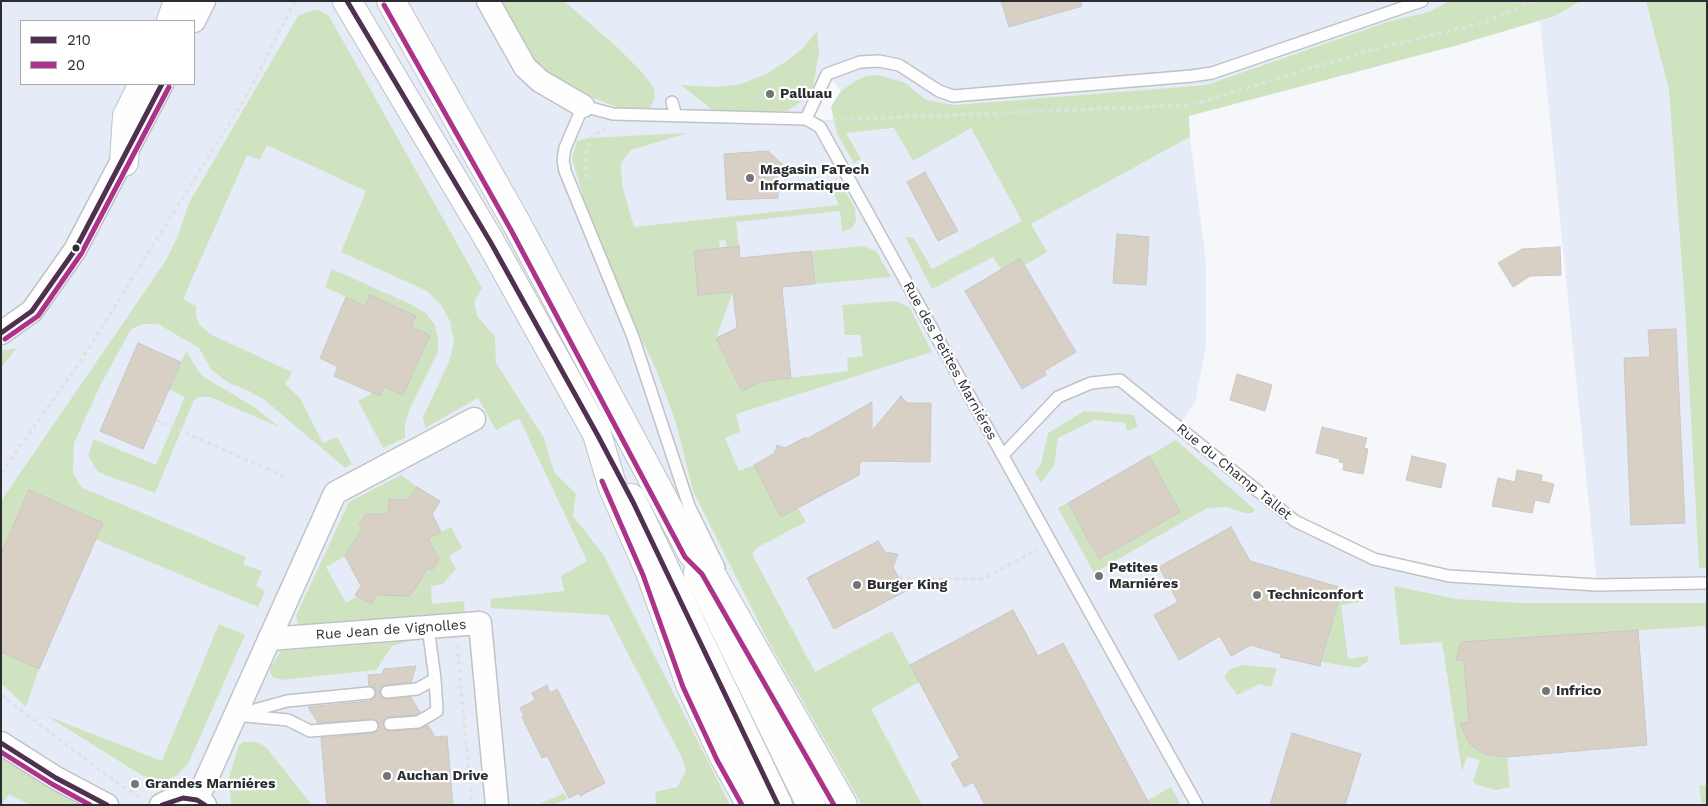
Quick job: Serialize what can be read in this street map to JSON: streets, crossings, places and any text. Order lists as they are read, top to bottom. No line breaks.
{"streets":{"street":["Rue Jean de Vignolles"],"lane":["Rue des Petites Marniéres","Rue du Champ Tallet"]},"crossings":[["Rue des Petites Marniéres","Rue du Champ Tallet"]],"places":["Palluau","Magasin FaTech Informatique","Petites Marniéres","Burger King","Techniconfort","Infrico","Auchan Drive","Grandes Marniéres"],"lines":["transit line 210","transit line 20"],"legend":["210","20"]}
